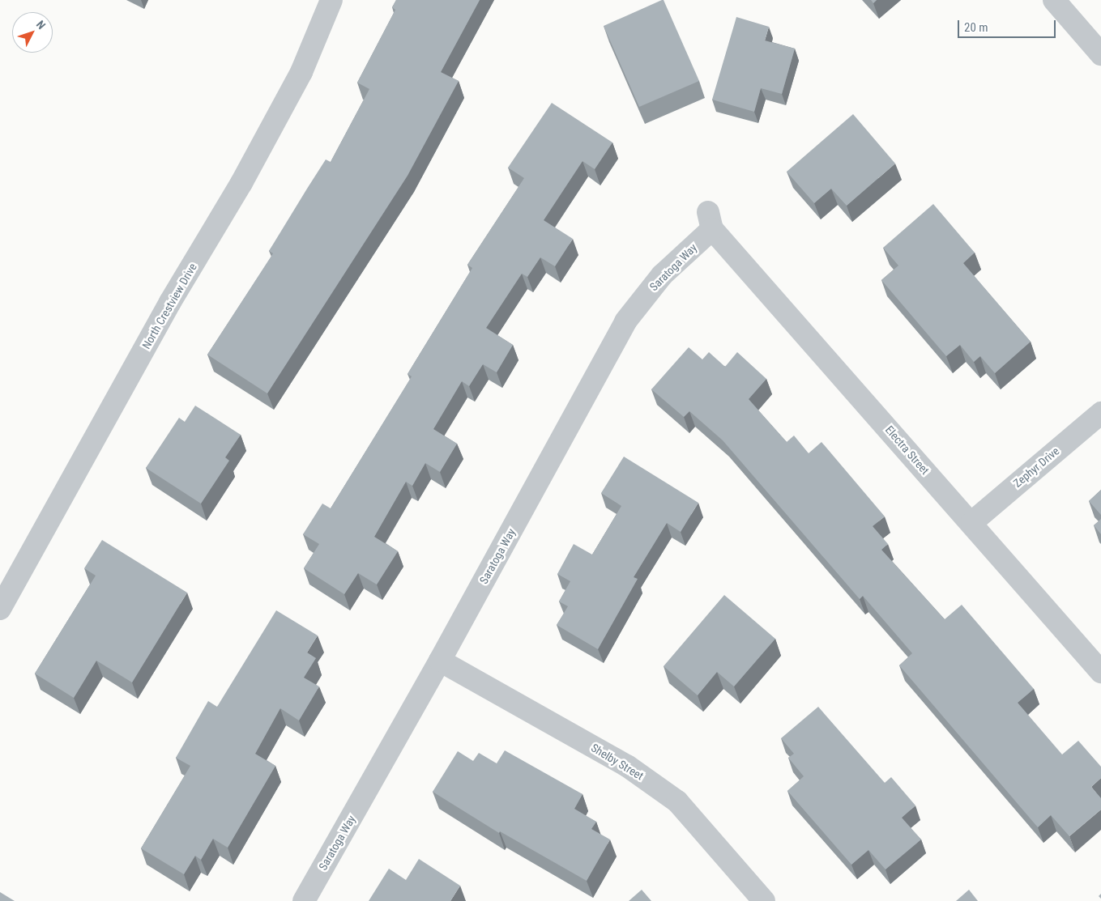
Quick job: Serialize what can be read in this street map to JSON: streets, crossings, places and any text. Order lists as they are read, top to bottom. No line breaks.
{"streets":{"street":["Saratoga Way","North Crestview Drive","Electra Street","Zephyr Drive","Shelby Street"]},"crossings":[["Saratoga Way","Electra Street"],["Saratoga Way","Shelby Street"],["Electra Street","Zephyr Drive"]],"scale_bar":"20 m","north":"top right"}
